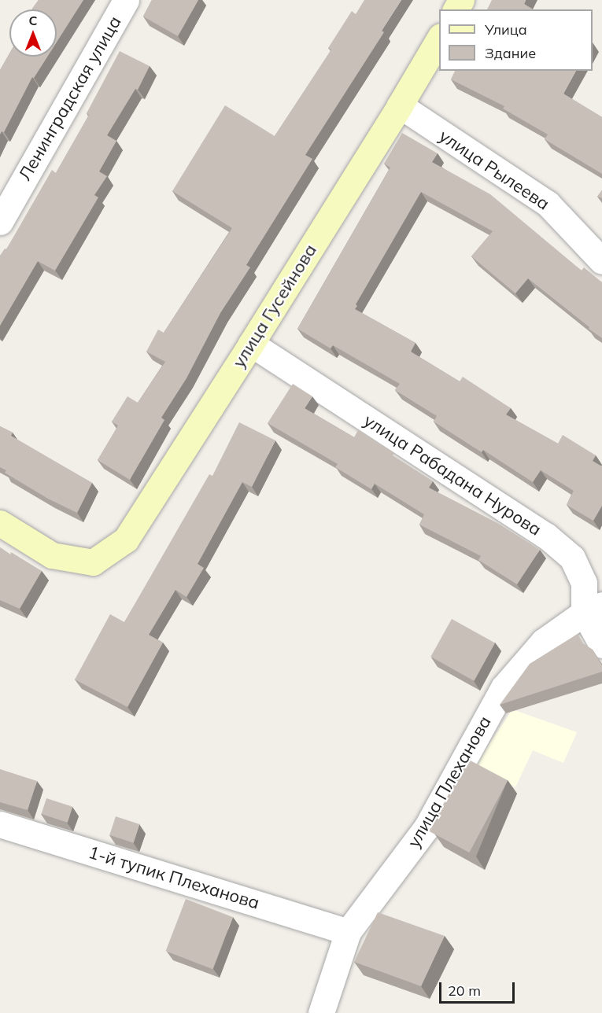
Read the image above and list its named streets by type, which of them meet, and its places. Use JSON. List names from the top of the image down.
{
  "streets": {
    "main road": ["улица Гусейнова"],
    "street": [
      "Ленинградская улица",
      "улица Рылеева",
      "улица Рабадана Нурова",
      "улица Плеханова",
      "1-й тупик Плеханова"
    ]
  },
  "crossings": [
    ["улица Рылеева", "улица Гусейнова"],
    ["улица Гусейнова", "улица Рабадана Нурова"],
    ["улица Рабадана Нурова", "улица Плеханова"],
    ["улица Плеханова", "1-й тупик Плеханова"]
  ],
  "legend": ["Улица", "Здание"],
  "scale_bar": "20 m",
  "north": "top"
}
